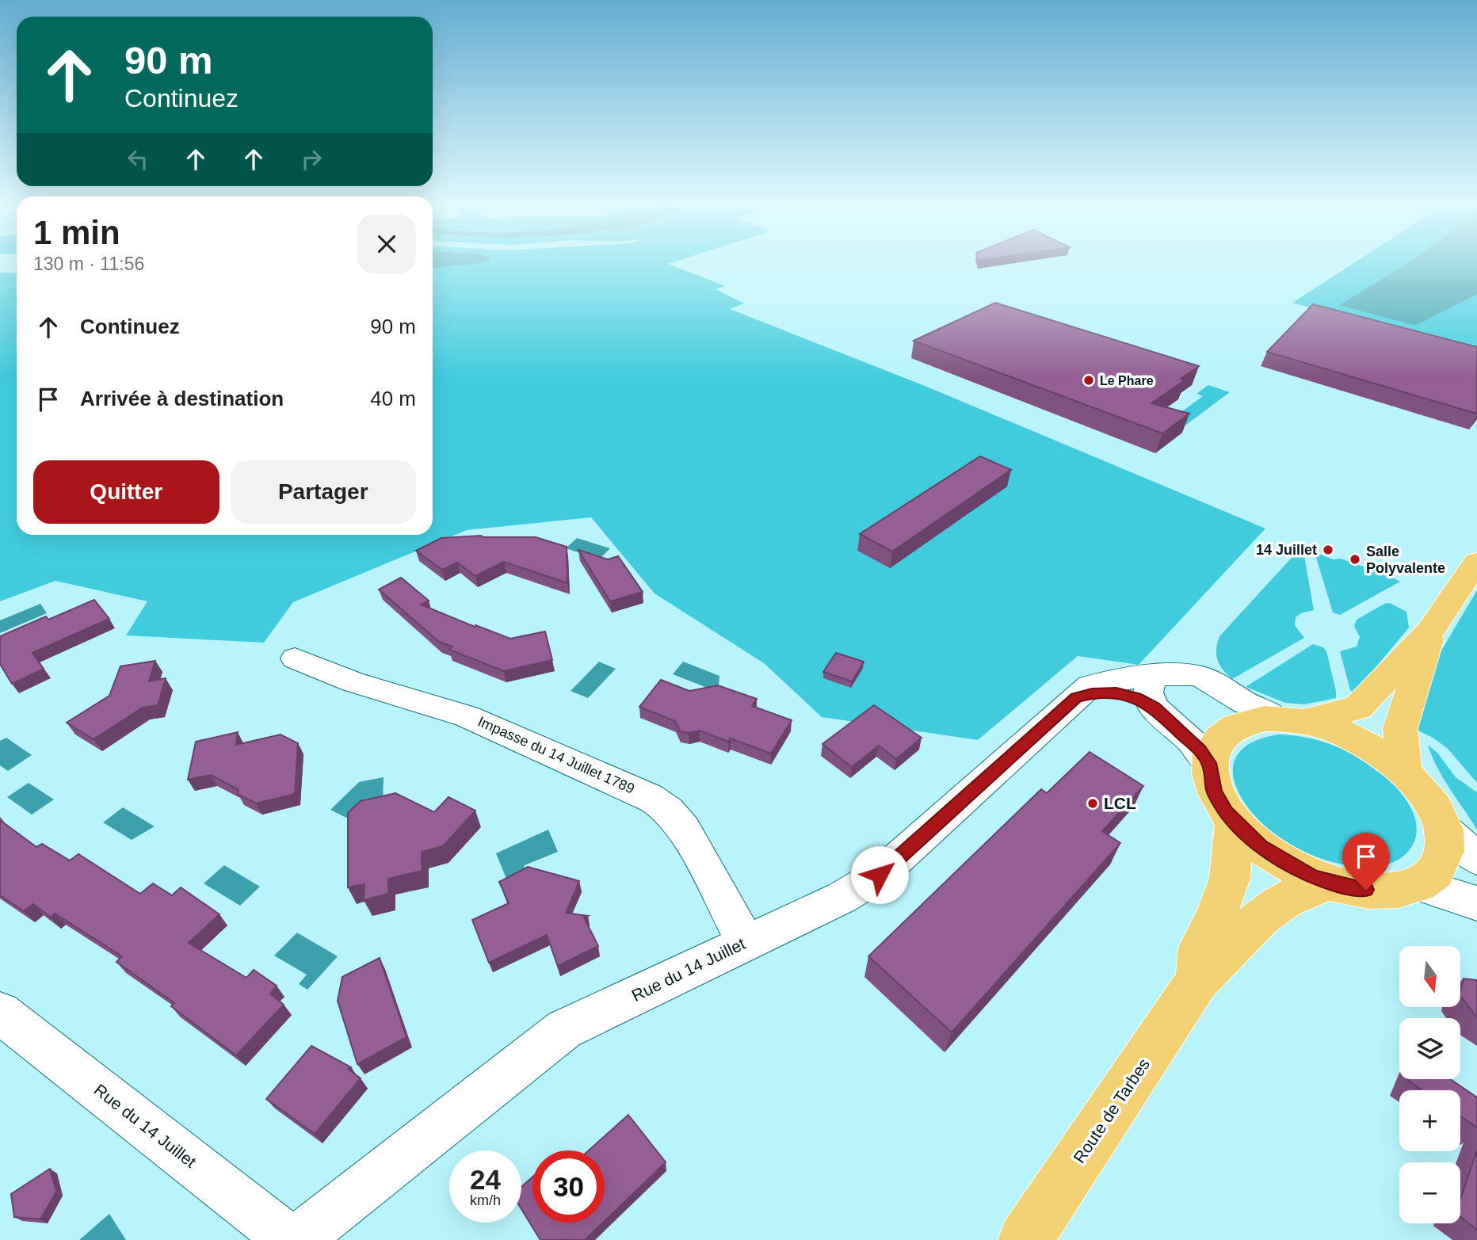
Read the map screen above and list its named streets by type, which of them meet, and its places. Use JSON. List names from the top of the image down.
{
  "streets": {
    "main road": ["Route de Tarbes"],
    "street": ["Impasse du 14 Juillet 1789", "Rue du 14 Juillet"]
  },
  "crossings": [
    ["Impasse du 14 Juillet 1789", "Rue du 14 Juillet"]
  ],
  "places": [
    "Le Phare",
    "14 Juillet",
    "Salle Polyvalente",
    "LCL"
  ],
  "north": "bottom",
  "page": {
    "turn": ["90 m", "Continuez"],
    "heading": ["1 min", "130 m · 11:56"],
    "list": [
      {
        "name": "Continuez",
        "value": "90 m"
      },
      {
        "name": "Arrivée à destination",
        "value": "40 m"
      }
    ],
    "buttons": ["Quitter", "Partager"],
    "map_buttons": ["+", "−"],
    "speed": "24 km/h",
    "limit": "30"
  }
}
